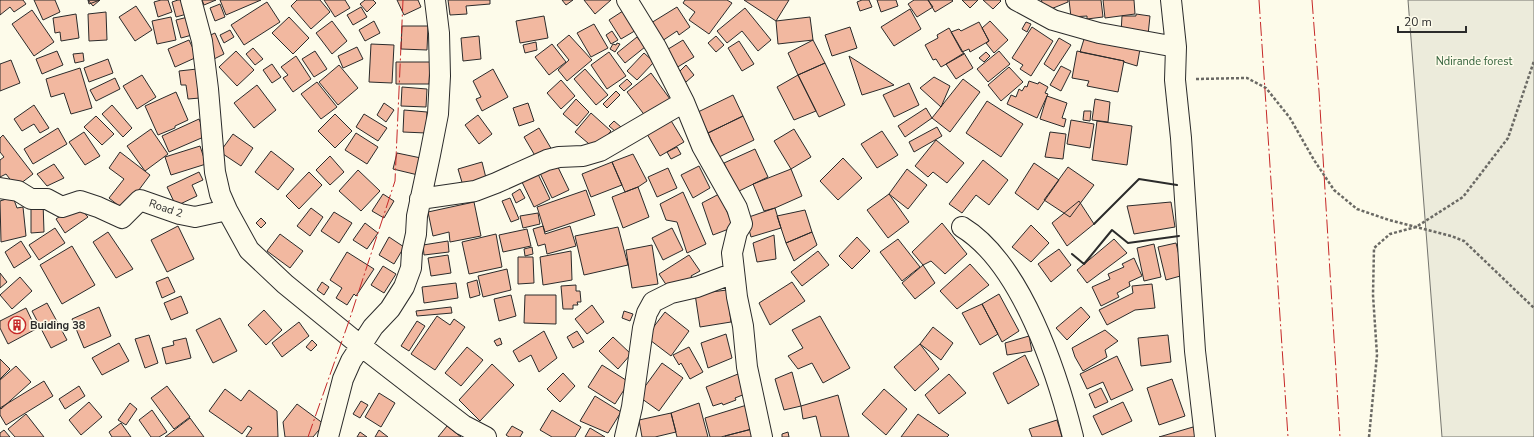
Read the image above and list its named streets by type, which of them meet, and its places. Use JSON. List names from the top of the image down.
{
  "streets": {
    "street": ["Road 2"]
  },
  "parks": ["Ndirande forest"],
  "places": {
    "building": ["Buiding 38"]
  },
  "scale_bar": "20 m"
}
